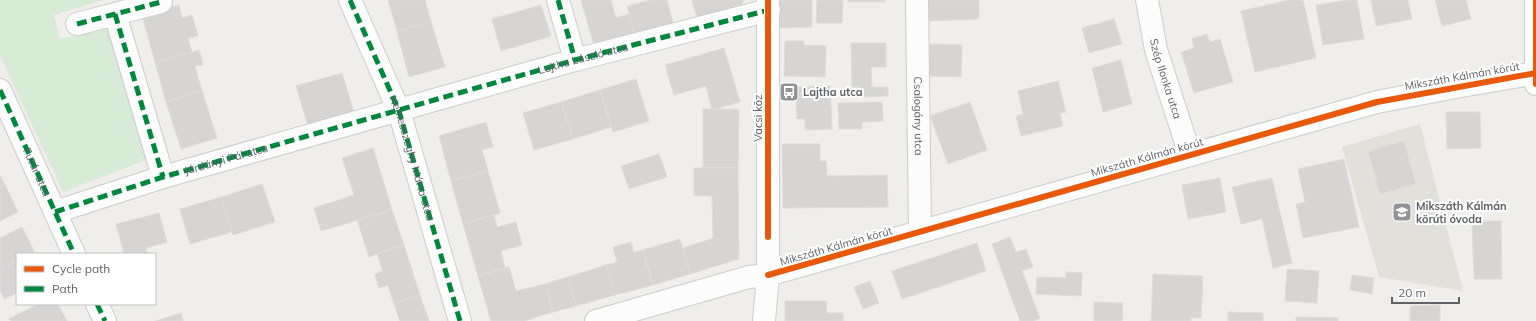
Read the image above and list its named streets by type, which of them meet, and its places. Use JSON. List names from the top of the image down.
{
  "streets": {
    "street": [
      "Lajtha László utca",
      "Mikszáth Kálmán körút",
      "Szép Ilonka utca",
      "Csalogány utca",
      "Vacsi köz",
      "Nemesszeghy Márta utca",
      "Járdányi Pál utca",
      "Futár utca"
    ]
  },
  "crossings": [
    ["Lajtha László utca", "Vacsi köz"],
    ["Lajtha László utca", "Nemesszeghy Márta utca"],
    ["Lajtha László utca", "Járdányi Pál utca"],
    ["Mikszáth Kálmán körút", "Szép Ilonka utca"],
    ["Mikszáth Kálmán körút", "Csalogány utca"],
    ["Mikszáth Kálmán körút", "Vacsi köz"],
    ["Nemesszeghy Márta utca", "Járdányi Pál utca"],
    ["Járdányi Pál utca", "Futár utca"]
  ],
  "places": {
    "bus stop": ["Lajtha utca"],
    "school or university": ["Mikszáth Kálmán körúti óvoda"]
  },
  "legend": ["Cycle path", "Path"],
  "scale_bar": "20 m"
}
